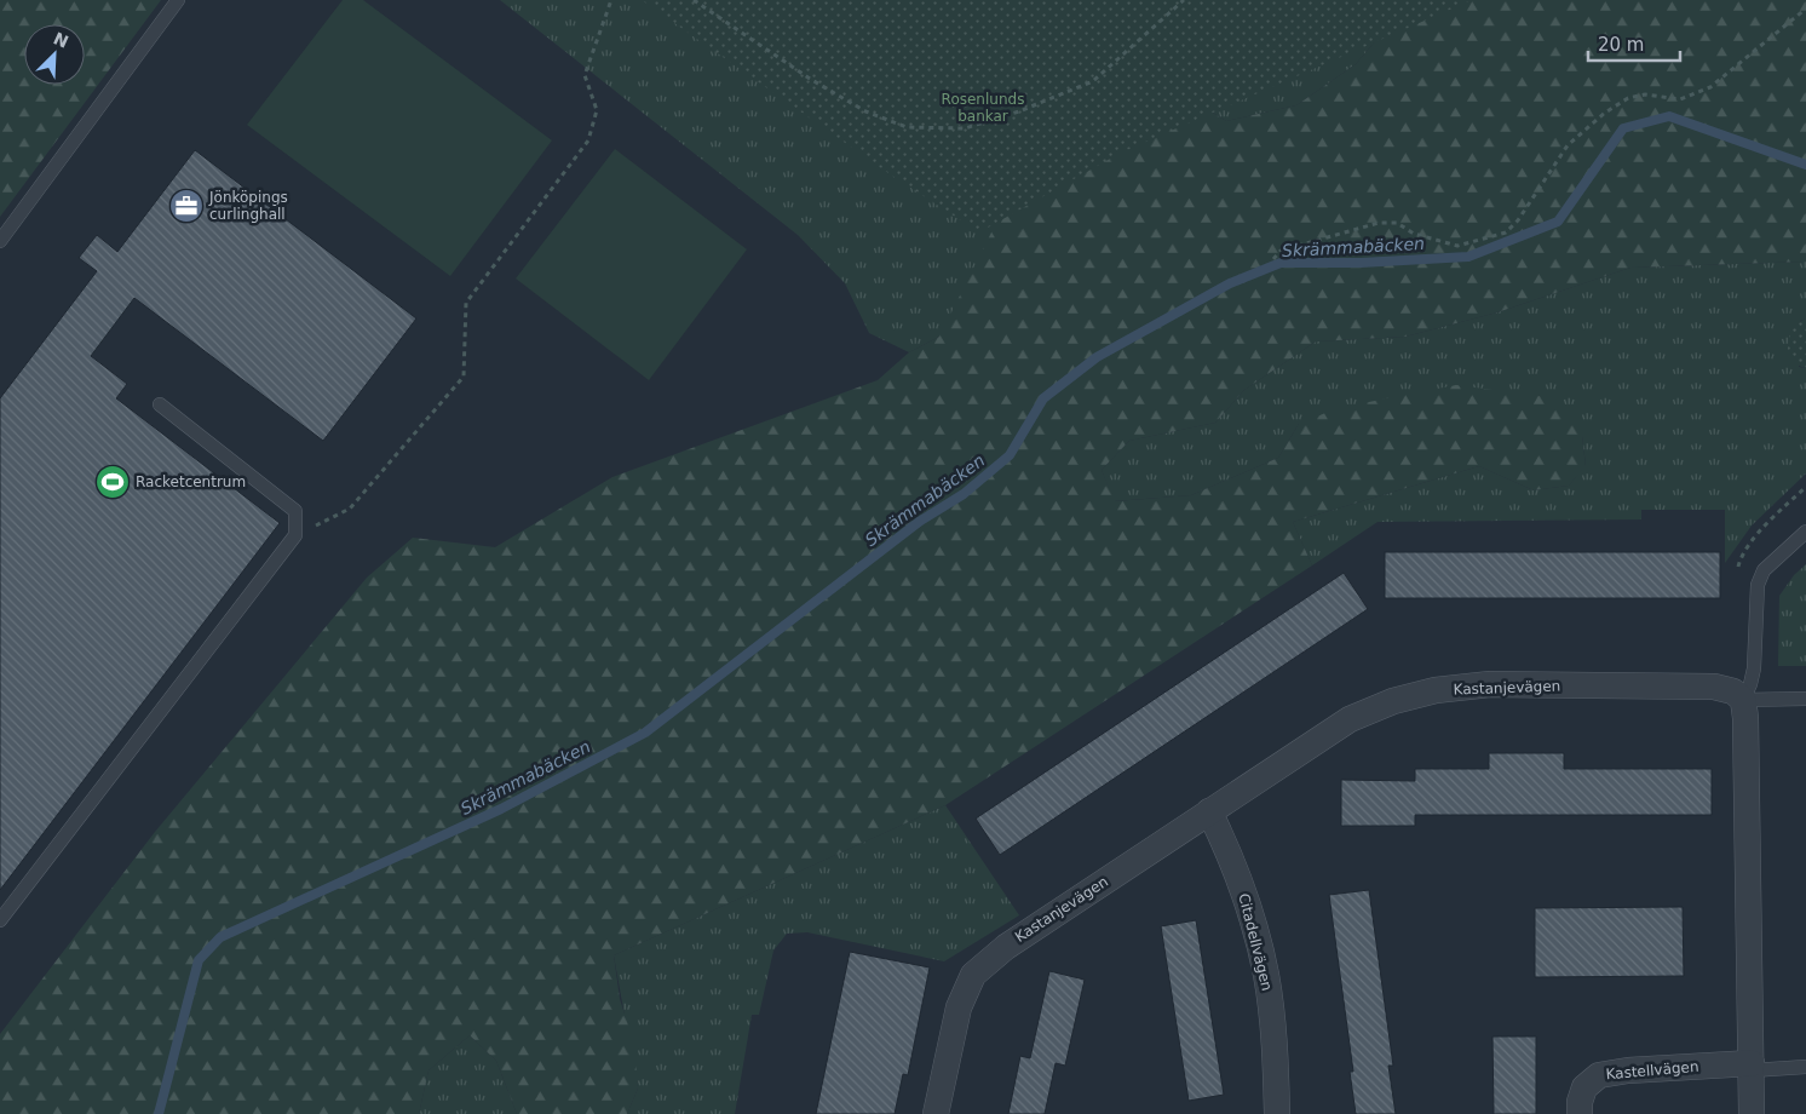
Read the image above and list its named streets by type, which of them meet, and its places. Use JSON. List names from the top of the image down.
{
  "streets": {
    "street": ["Kastanjevägen", "Citadellvägen", "Kastellvägen"]
  },
  "crossings": [
    ["Kastanjevägen", "Citadellvägen"]
  ],
  "water": ["Skrämmabäcken"],
  "parks": ["Rosenlunds bankar"],
  "places": {
    "office": ["Jönköpings curlinghall"],
    "sports": ["Racketcentrum"]
  },
  "scale_bar": "20 m",
  "north": "top right"
}
